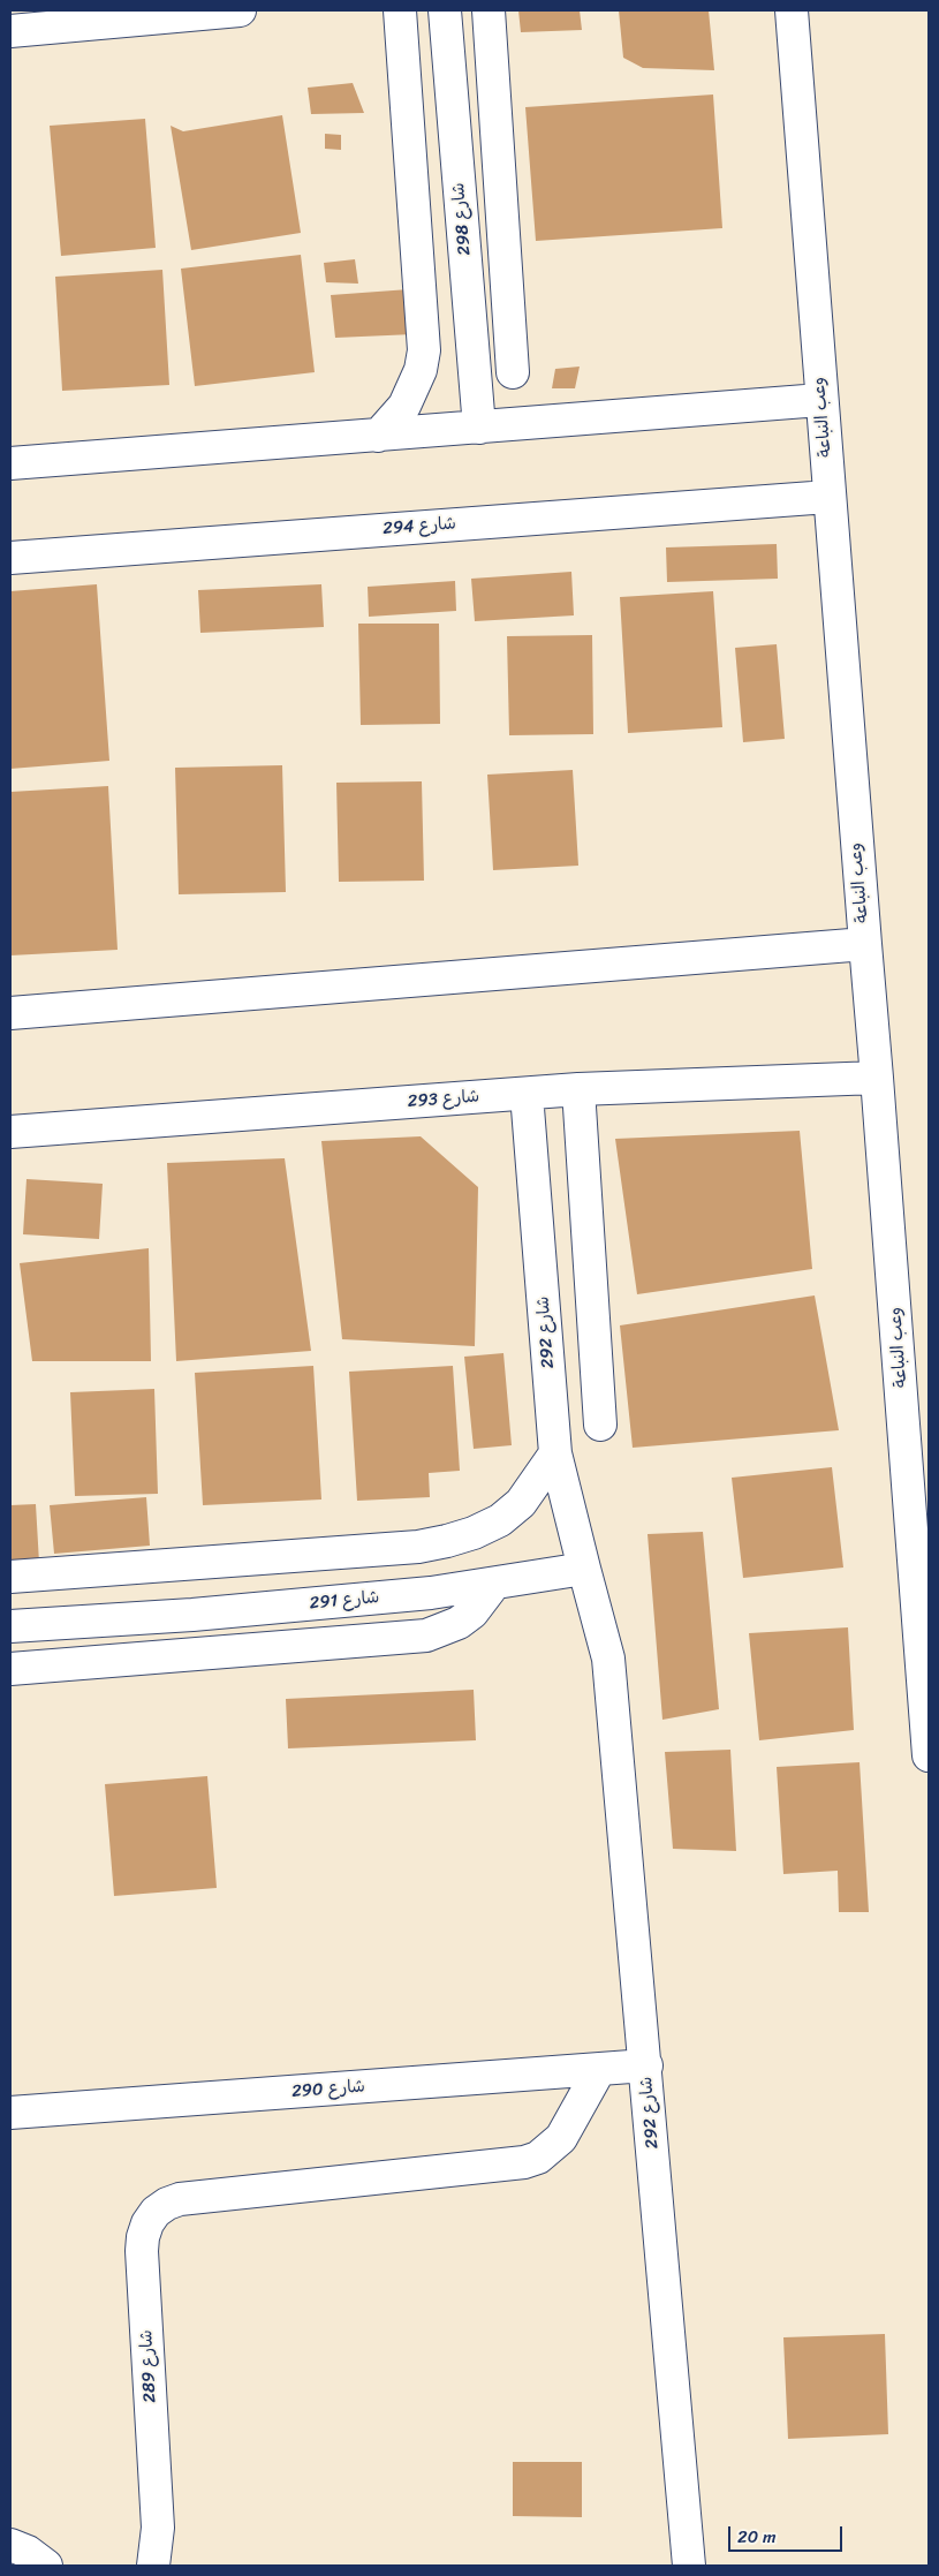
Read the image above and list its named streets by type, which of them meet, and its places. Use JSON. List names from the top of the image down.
{
  "streets": {
    "street": [
      "شارع 298",
      "وعب النباعة",
      "شارع 294",
      "شارع 293",
      "شارع 292",
      "شارع 291",
      "شارع 290",
      "شارع 289"
    ]
  },
  "crossings": [
    ["وعب النباعة", "شارع 294"],
    ["وعب النباعة", "شارع 293"],
    ["شارع 293", "شارع 292"],
    ["شارع 292", "شارع 291"],
    ["شارع 292", "شارع 290"],
    ["شارع 290", "شارع 289"]
  ],
  "scale_bar": "20 m"
}
